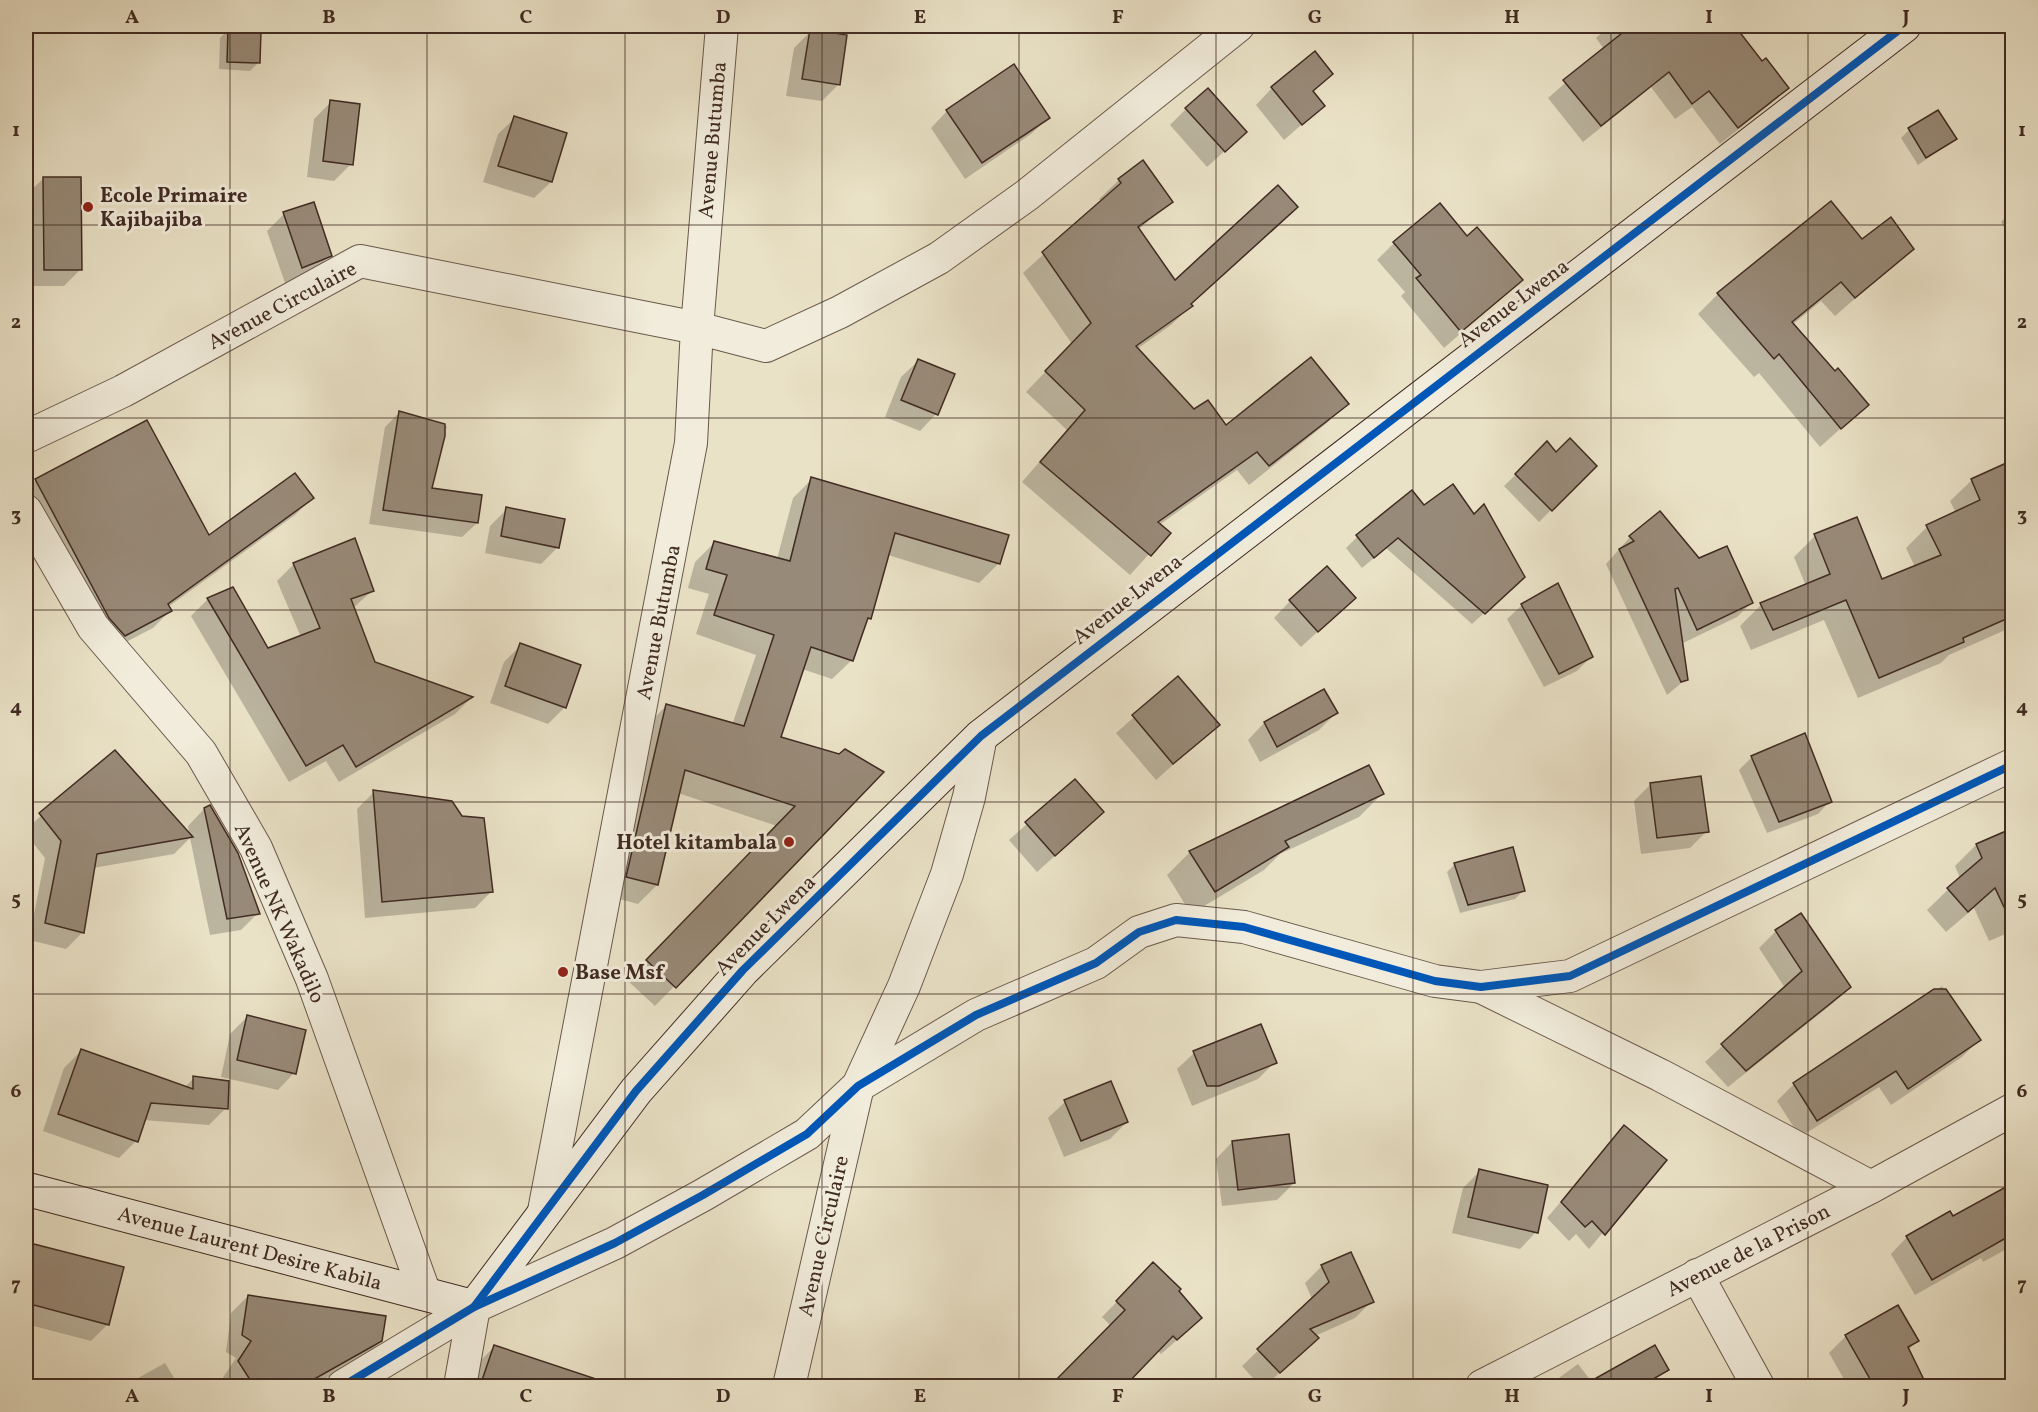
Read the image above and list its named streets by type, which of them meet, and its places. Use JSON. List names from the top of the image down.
{
  "streets": {
    "main road": ["Avenue Lwena", "Avenue Laurent Desire Kabila"],
    "street": [
      "Avenue Butumba",
      "Avenue Circulaire",
      "Avenue NK Wakadilo",
      "Avenue de la Prison"
    ]
  },
  "crossings": [
    ["Avenue Butumba", "Avenue Lwena"],
    ["Avenue Butumba", "Avenue Circulaire"],
    ["Avenue Lwena", "Avenue Laurent Desire Kabila"],
    ["Avenue NK Wakadilo", "Avenue Laurent Desire Kabila"]
  ],
  "places": ["Ecole Primaire Kajibajiba", "Hotel kitambala", "Base Msf"],
  "grid": {
    "columns": [
      "A",
      "B",
      "C",
      "D",
      "E",
      "F",
      "G",
      "H",
      "I",
      "J"
    ],
    "rows": [
      "1",
      "2",
      "3",
      "4",
      "5",
      "6",
      "7"
    ]
  }
}
